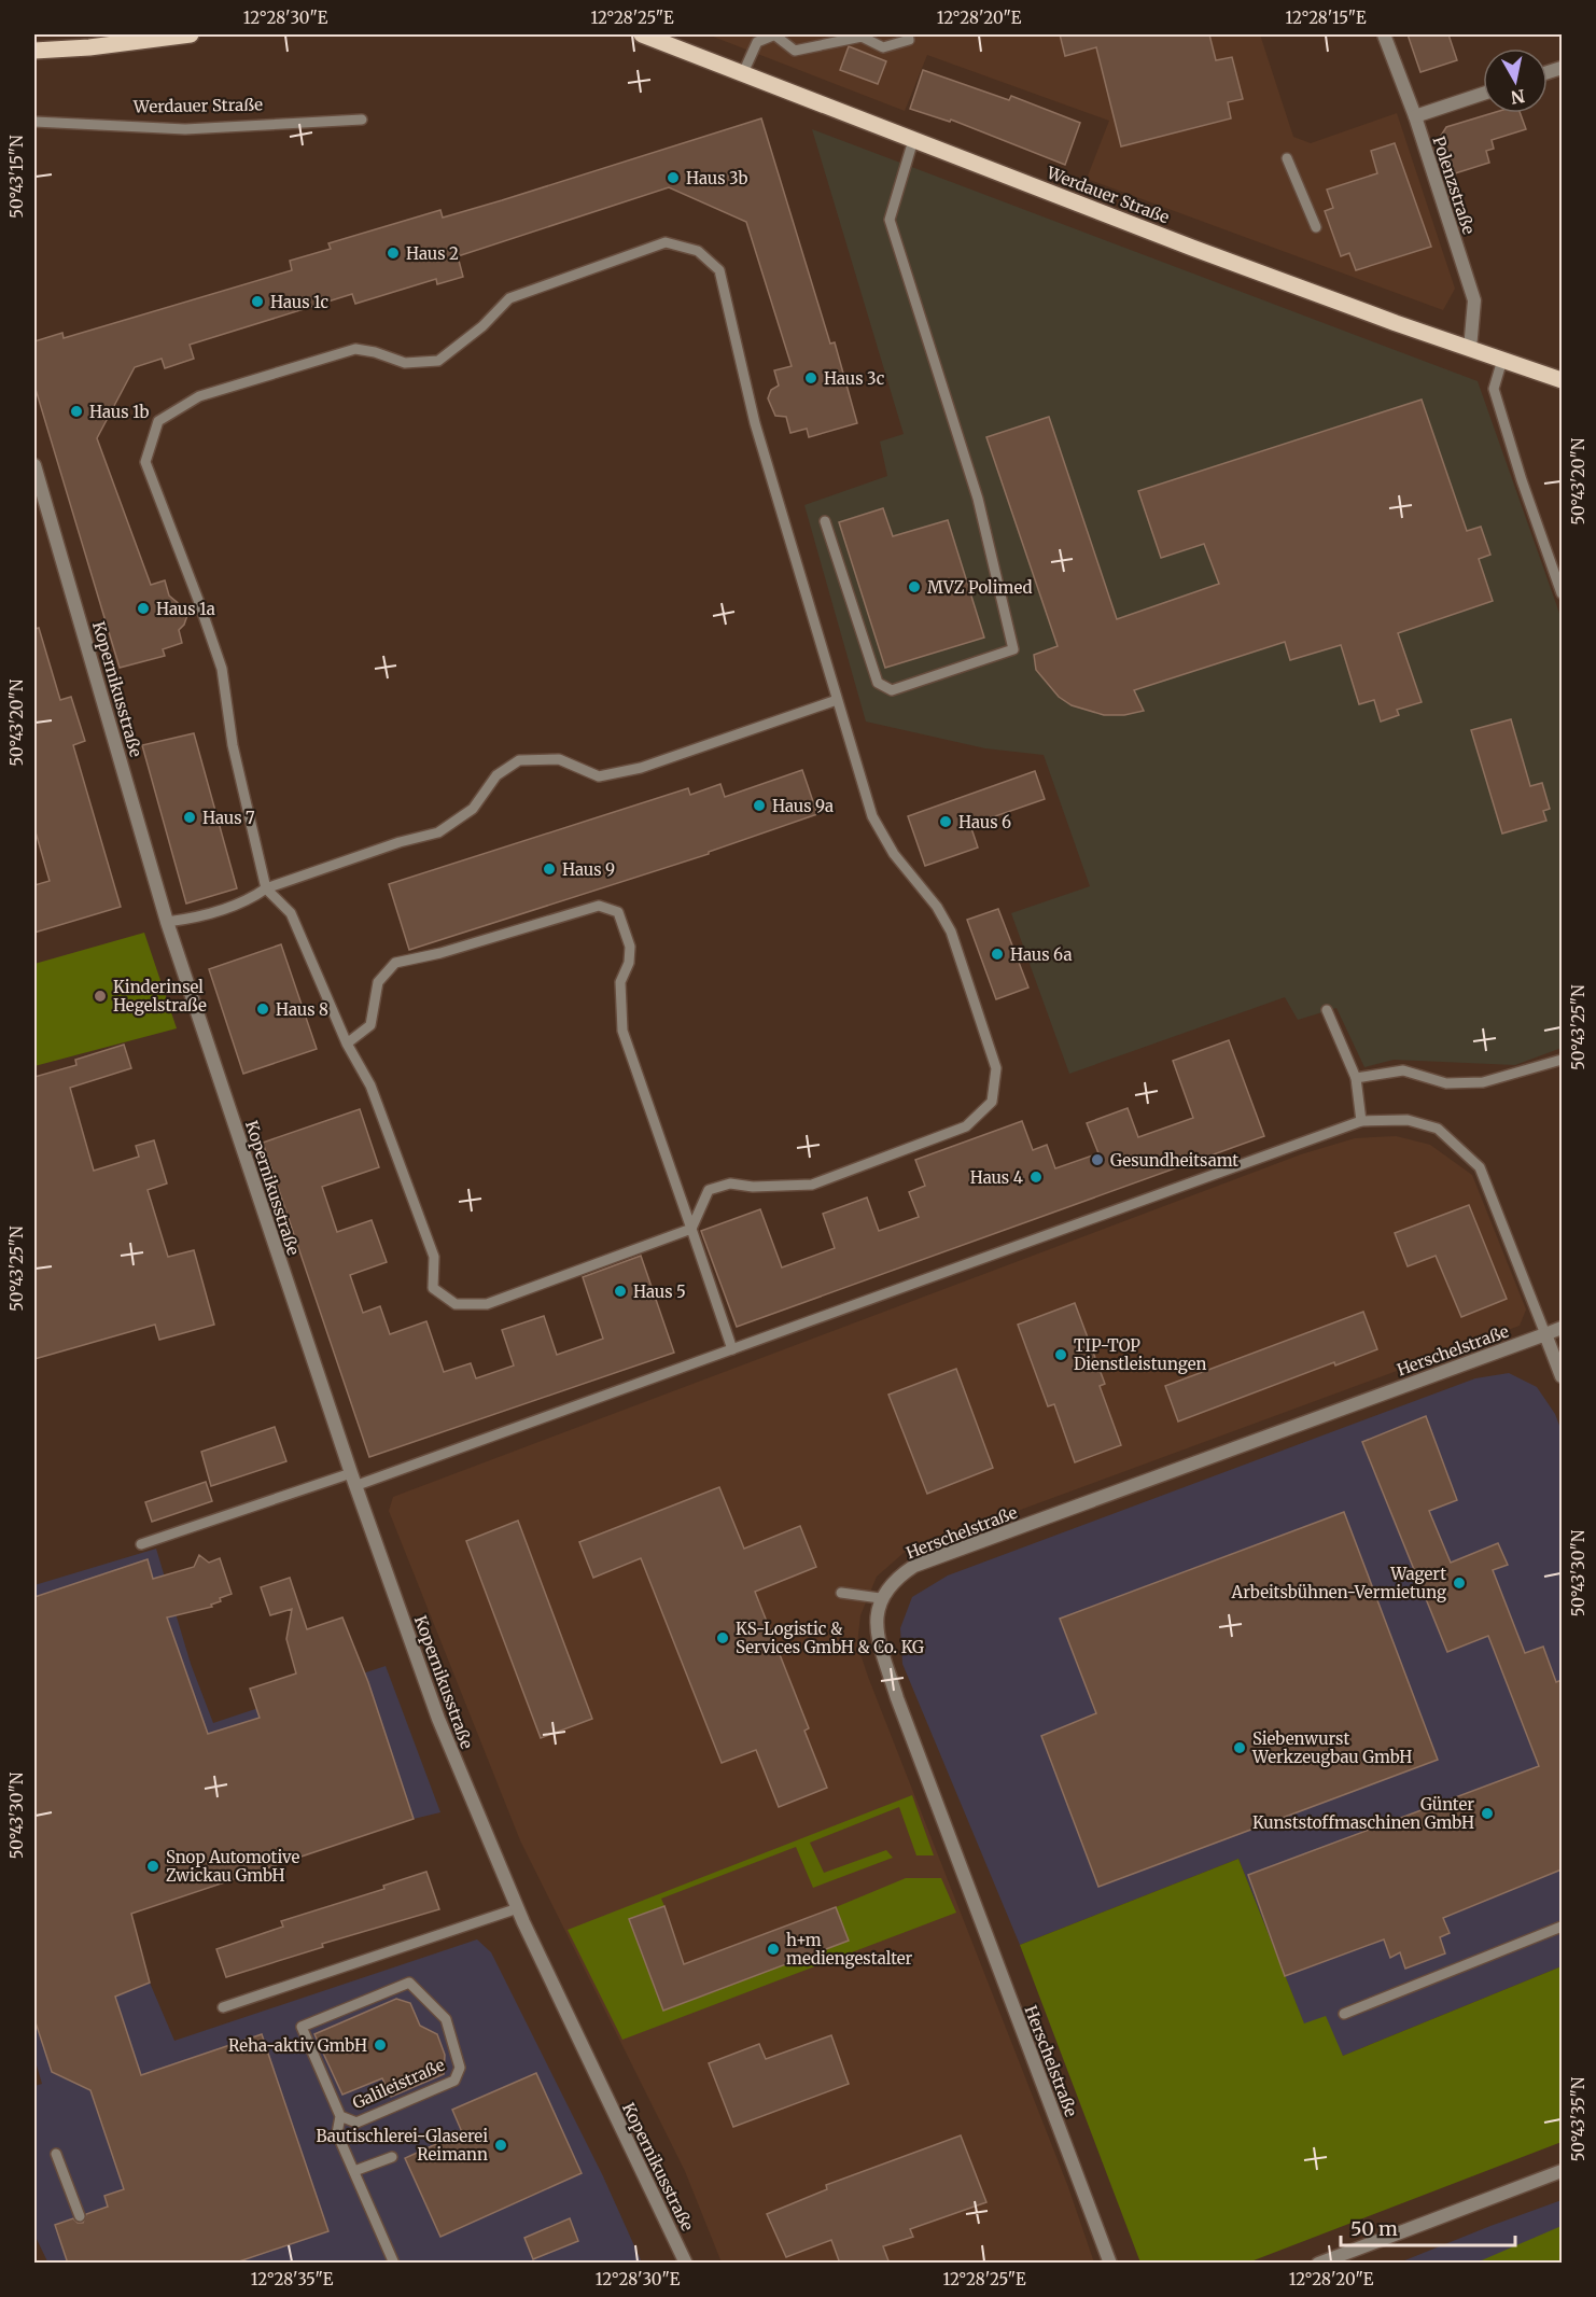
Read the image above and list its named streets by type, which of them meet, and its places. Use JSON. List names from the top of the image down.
{
  "streets": {
    "main road": ["Werdauer Straße"],
    "street": ["Polenzstraße", "Kopernikusstraße", "Herschelstraße"],
    "lane": ["Galileistraße"]
  },
  "crossings": [
    ["Werdauer Straße", "Polenzstraße"]
  ],
  "places": [
    "Haus 3b",
    "Haus 2",
    "Haus 1c",
    "Haus 3c",
    "Haus 1b",
    "MVZ Polimed",
    "Haus 1a",
    "Haus 9a",
    "Haus 7",
    "Haus 6",
    "Haus 9",
    "Haus 6a",
    "Kinderinsel Hegelstraße",
    "Haus 8",
    "Gesundheitsamt",
    "Haus 4",
    "Haus 5",
    "TIP-TOP Dienstleistungen",
    "Wagert Arbeitsbühnen-Vermietung",
    "KS-Logistic & Services GmbH & Co. KG",
    "Siebenwurst Werkzeugbau GmbH",
    "Günter Kunststoffmaschinen GmbH",
    "Snop Automotive Zwickau GmbH",
    "h+m mediengestalter",
    "Reha-aktiv GmbH",
    "Bautischlerei-Glaserei Reimann"
  ],
  "scale_bar": "50 m",
  "north": "bottom",
  "coordinates": [
    "12°28'30\"E",
    "12°28'25\"E",
    "12°28'20\"E",
    "12°28'15\"E",
    "50°43'15\"N",
    "50°43'20\"N",
    "50°43'25\"N",
    "50°43'30\"N",
    "50°43'35\"N",
    "12°28'35\"E"
  ]
}
